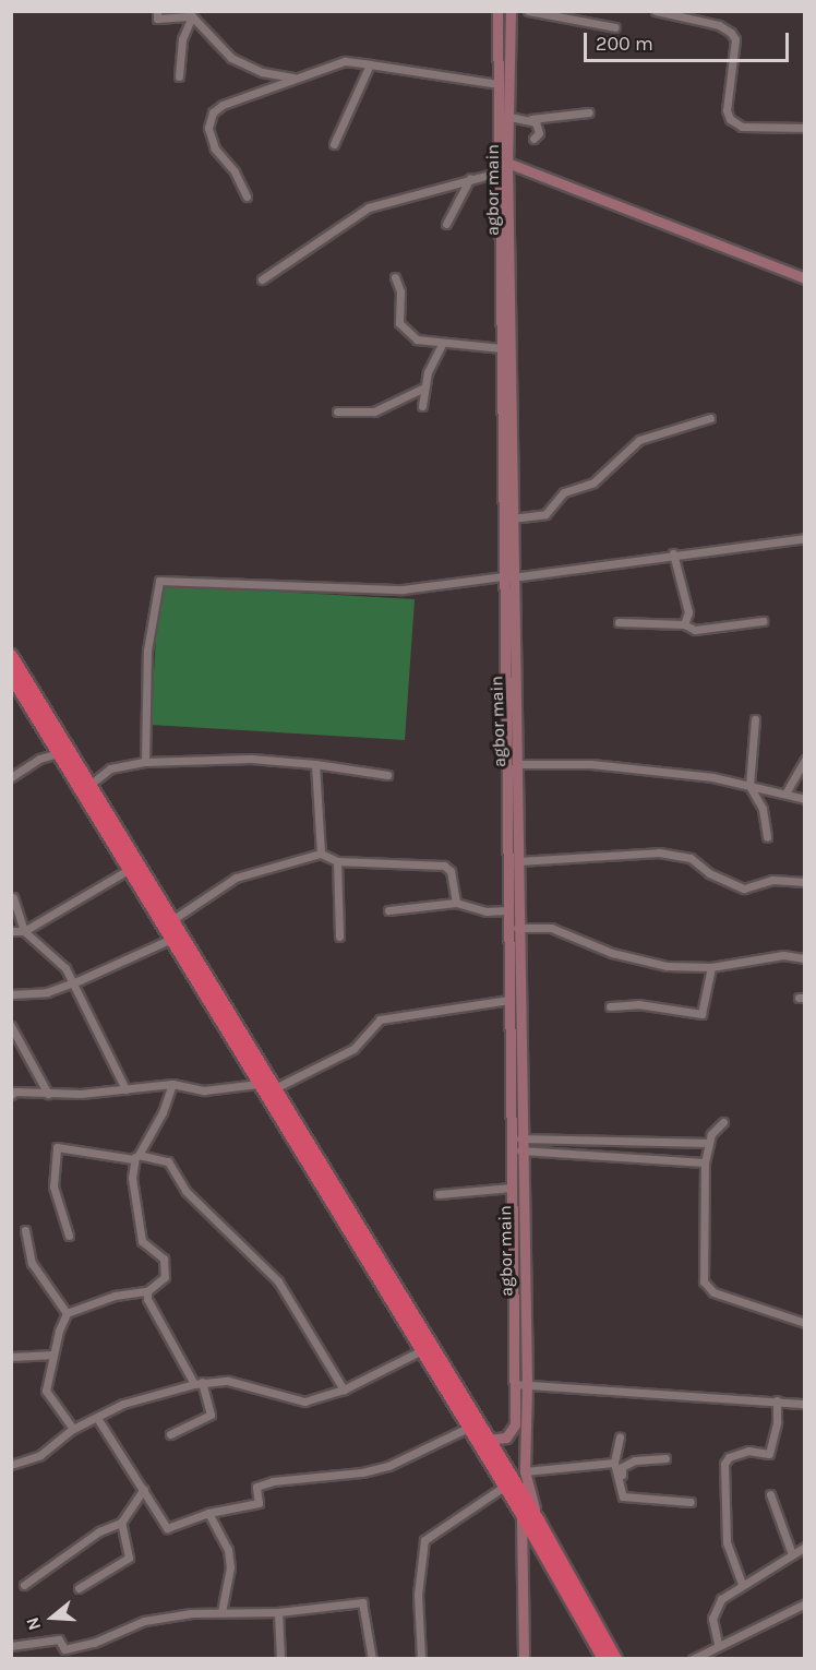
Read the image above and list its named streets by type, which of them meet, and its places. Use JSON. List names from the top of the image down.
{
  "streets": {
    "main road": ["agbor main"]
  },
  "scale_bar": "200 m",
  "north": "left"
}
